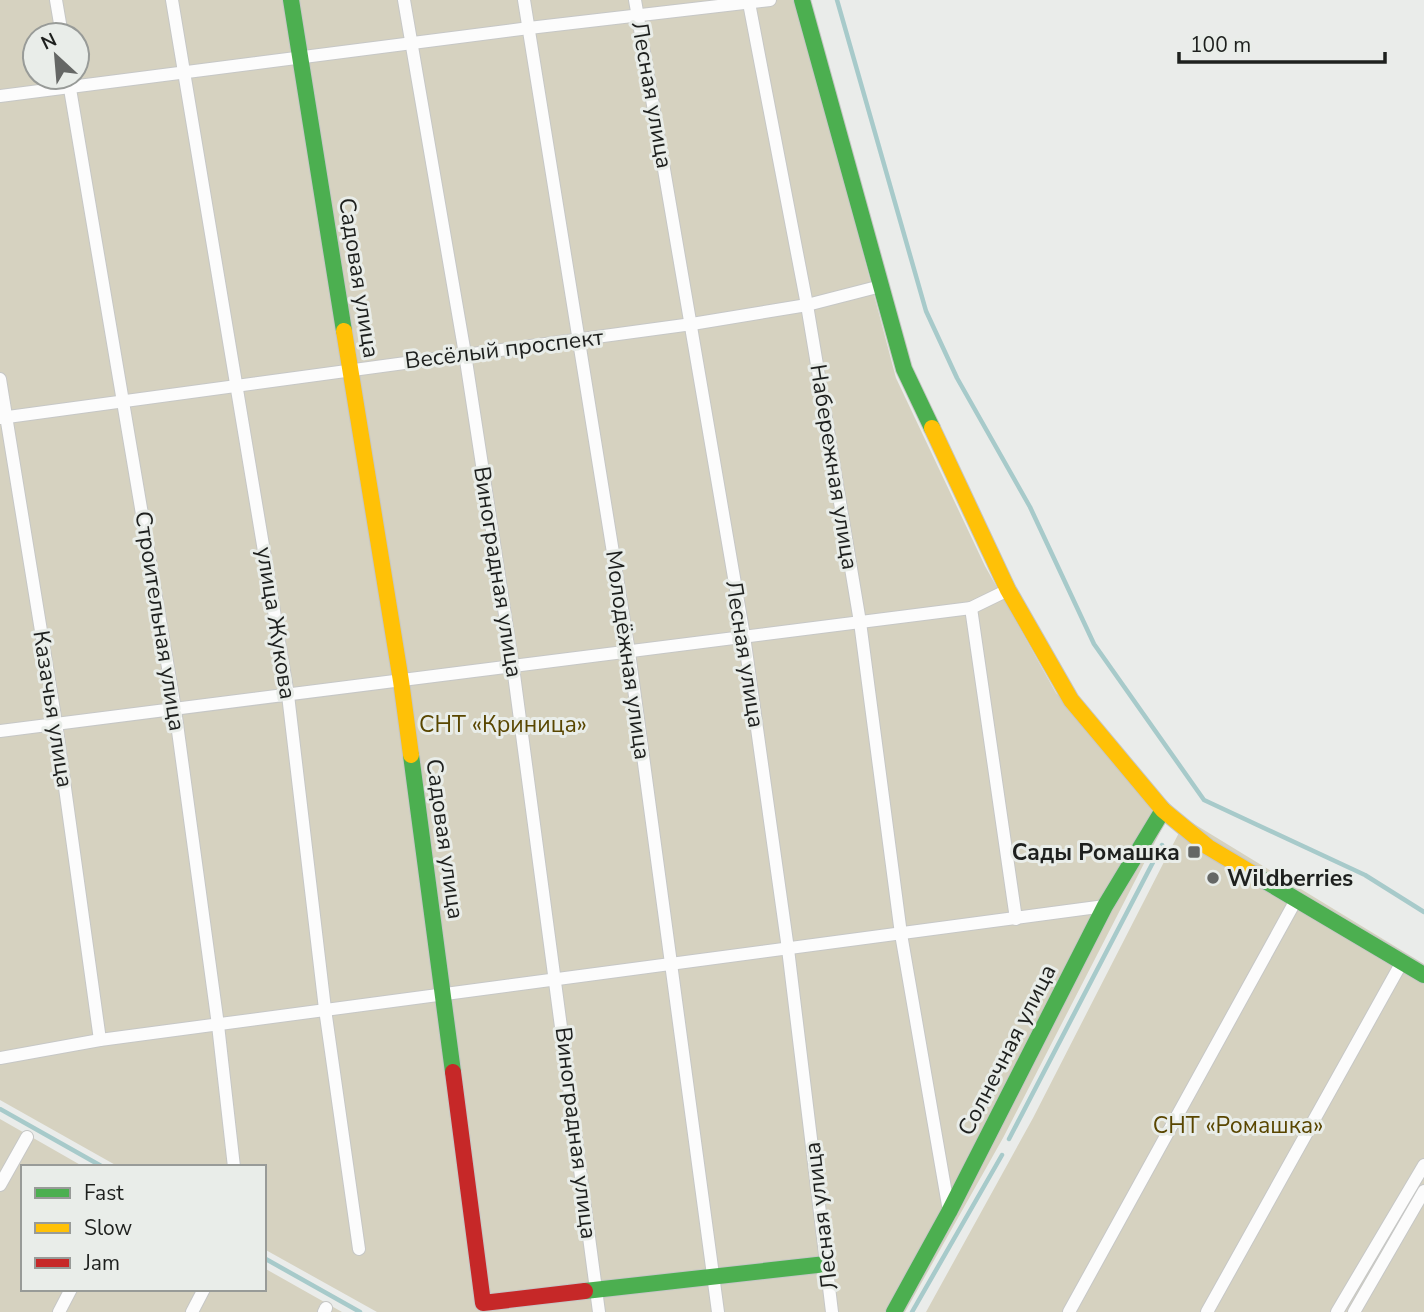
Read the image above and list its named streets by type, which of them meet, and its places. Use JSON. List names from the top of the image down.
{
  "streets": {
    "street": [
      "Лесная улица",
      "Садовая улица",
      "Весёлый проспект",
      "Набережная улица",
      "Виноградная улица",
      "Строительная улица",
      "улица Жукова",
      "Молодёжная улица",
      "Казачья улица",
      "Солнечная улица"
    ]
  },
  "crossings": [
    ["Лесная улица", "Садовая улица"],
    ["Лесная улица", "Весёлый проспект"],
    ["Садовая улица", "Весёлый проспект"],
    ["Садовая улица", "Виноградная улица"],
    ["Садовая улица", "Молодёжная улица"],
    ["Весёлый проспект", "Набережная улица"],
    ["Весёлый проспект", "Виноградная улица"],
    ["Весёлый проспект", "Строительная улица"],
    ["Весёлый проспект", "улица Жукова"],
    ["Весёлый проспект", "Молодёжная улица"],
    ["Весёлый проспект", "Казачья улица"],
    ["Набережная улица", "Солнечная улица"]
  ],
  "parks": ["СНТ «Криница»", "СНТ «Ромашка»"],
  "places": {
    "transit": ["Сады Ромашка"],
    "other": ["Wildberries"]
  },
  "legend": ["Fast", "Slow", "Jam"],
  "scale_bar": "100 m",
  "north": "top left"
}
